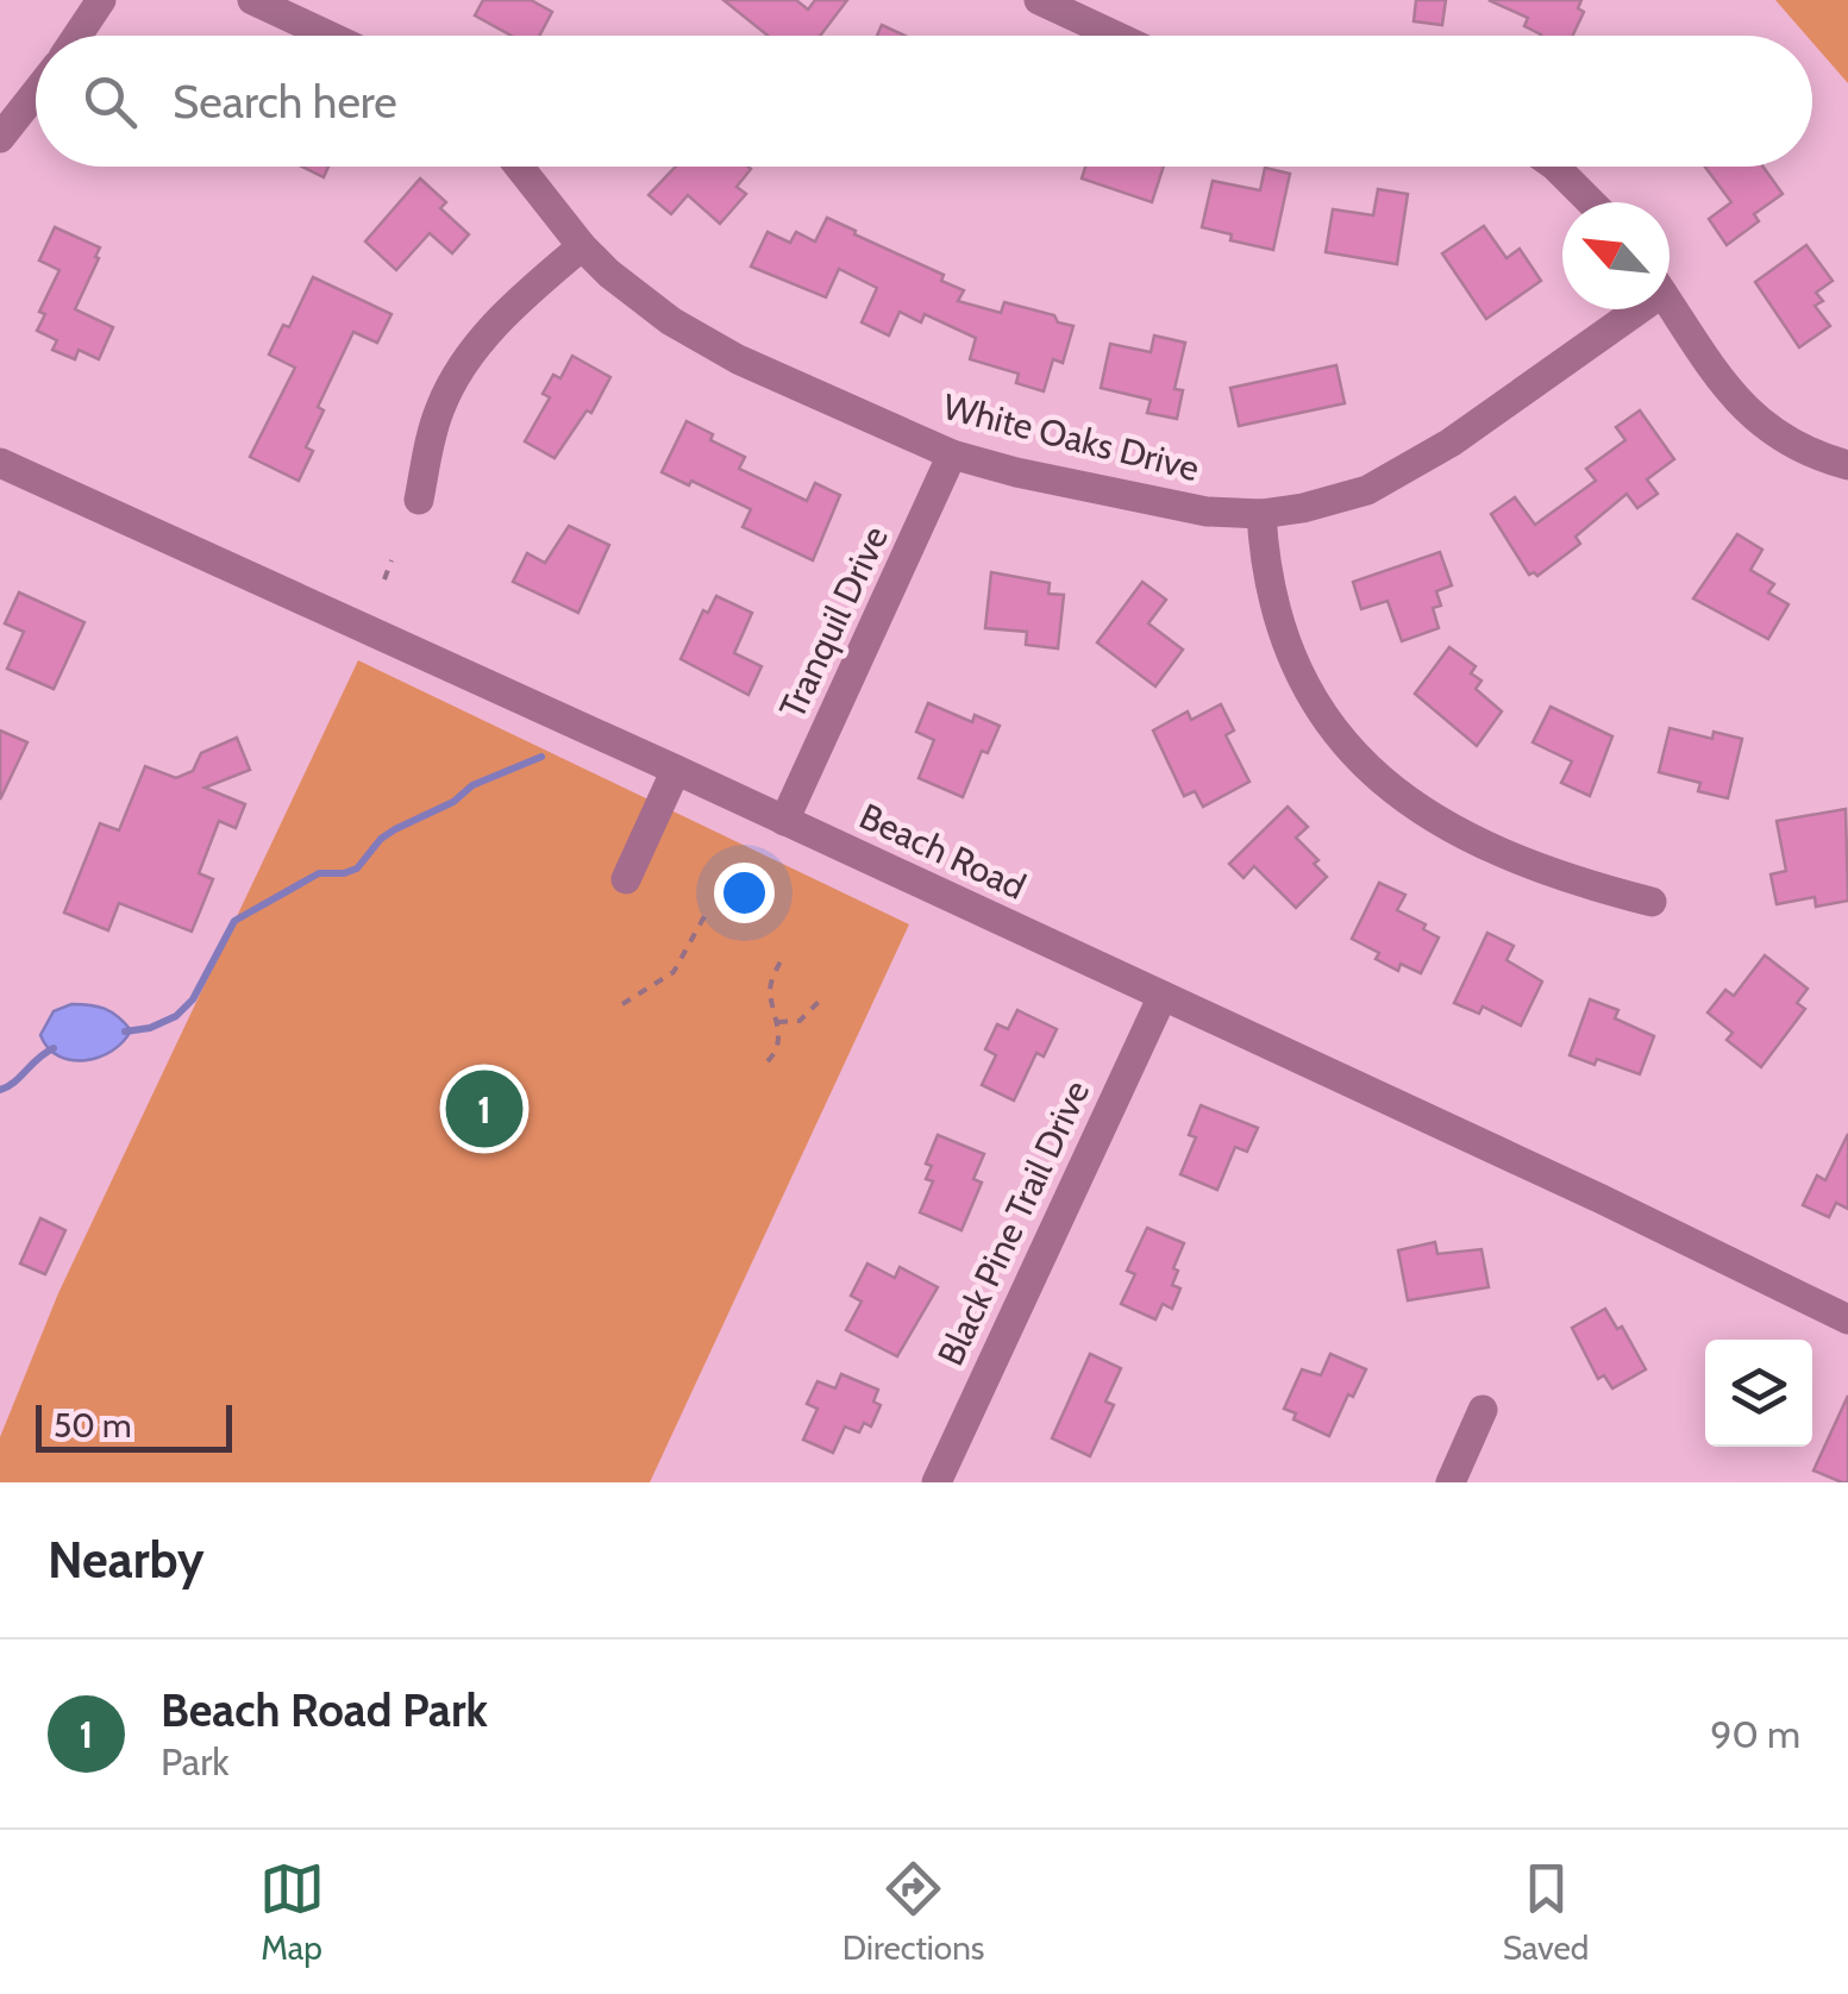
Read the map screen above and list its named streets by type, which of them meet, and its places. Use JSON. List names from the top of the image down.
{
  "streets": {
    "street": [
      "White Oaks Drive",
      "Tranquil Drive",
      "Beach Road",
      "Black Pine Trail Drive"
    ]
  },
  "crossings": [
    ["White Oaks Drive", "Tranquil Drive"],
    ["Tranquil Drive", "Beach Road"],
    ["Beach Road", "Black Pine Trail Drive"]
  ],
  "scale_bar": "50 m",
  "north": "top left",
  "page": {
    "search": "Search here",
    "pins": "1",
    "scale": "50 m",
    "heading": "Nearby",
    "list": [
      {
        "mark": "1",
        "name": "Beach Road Park",
        "note": "Park",
        "value": "90 m"
      }
    ],
    "nav": ["Map", "Directions", "Saved"]
  }
}
